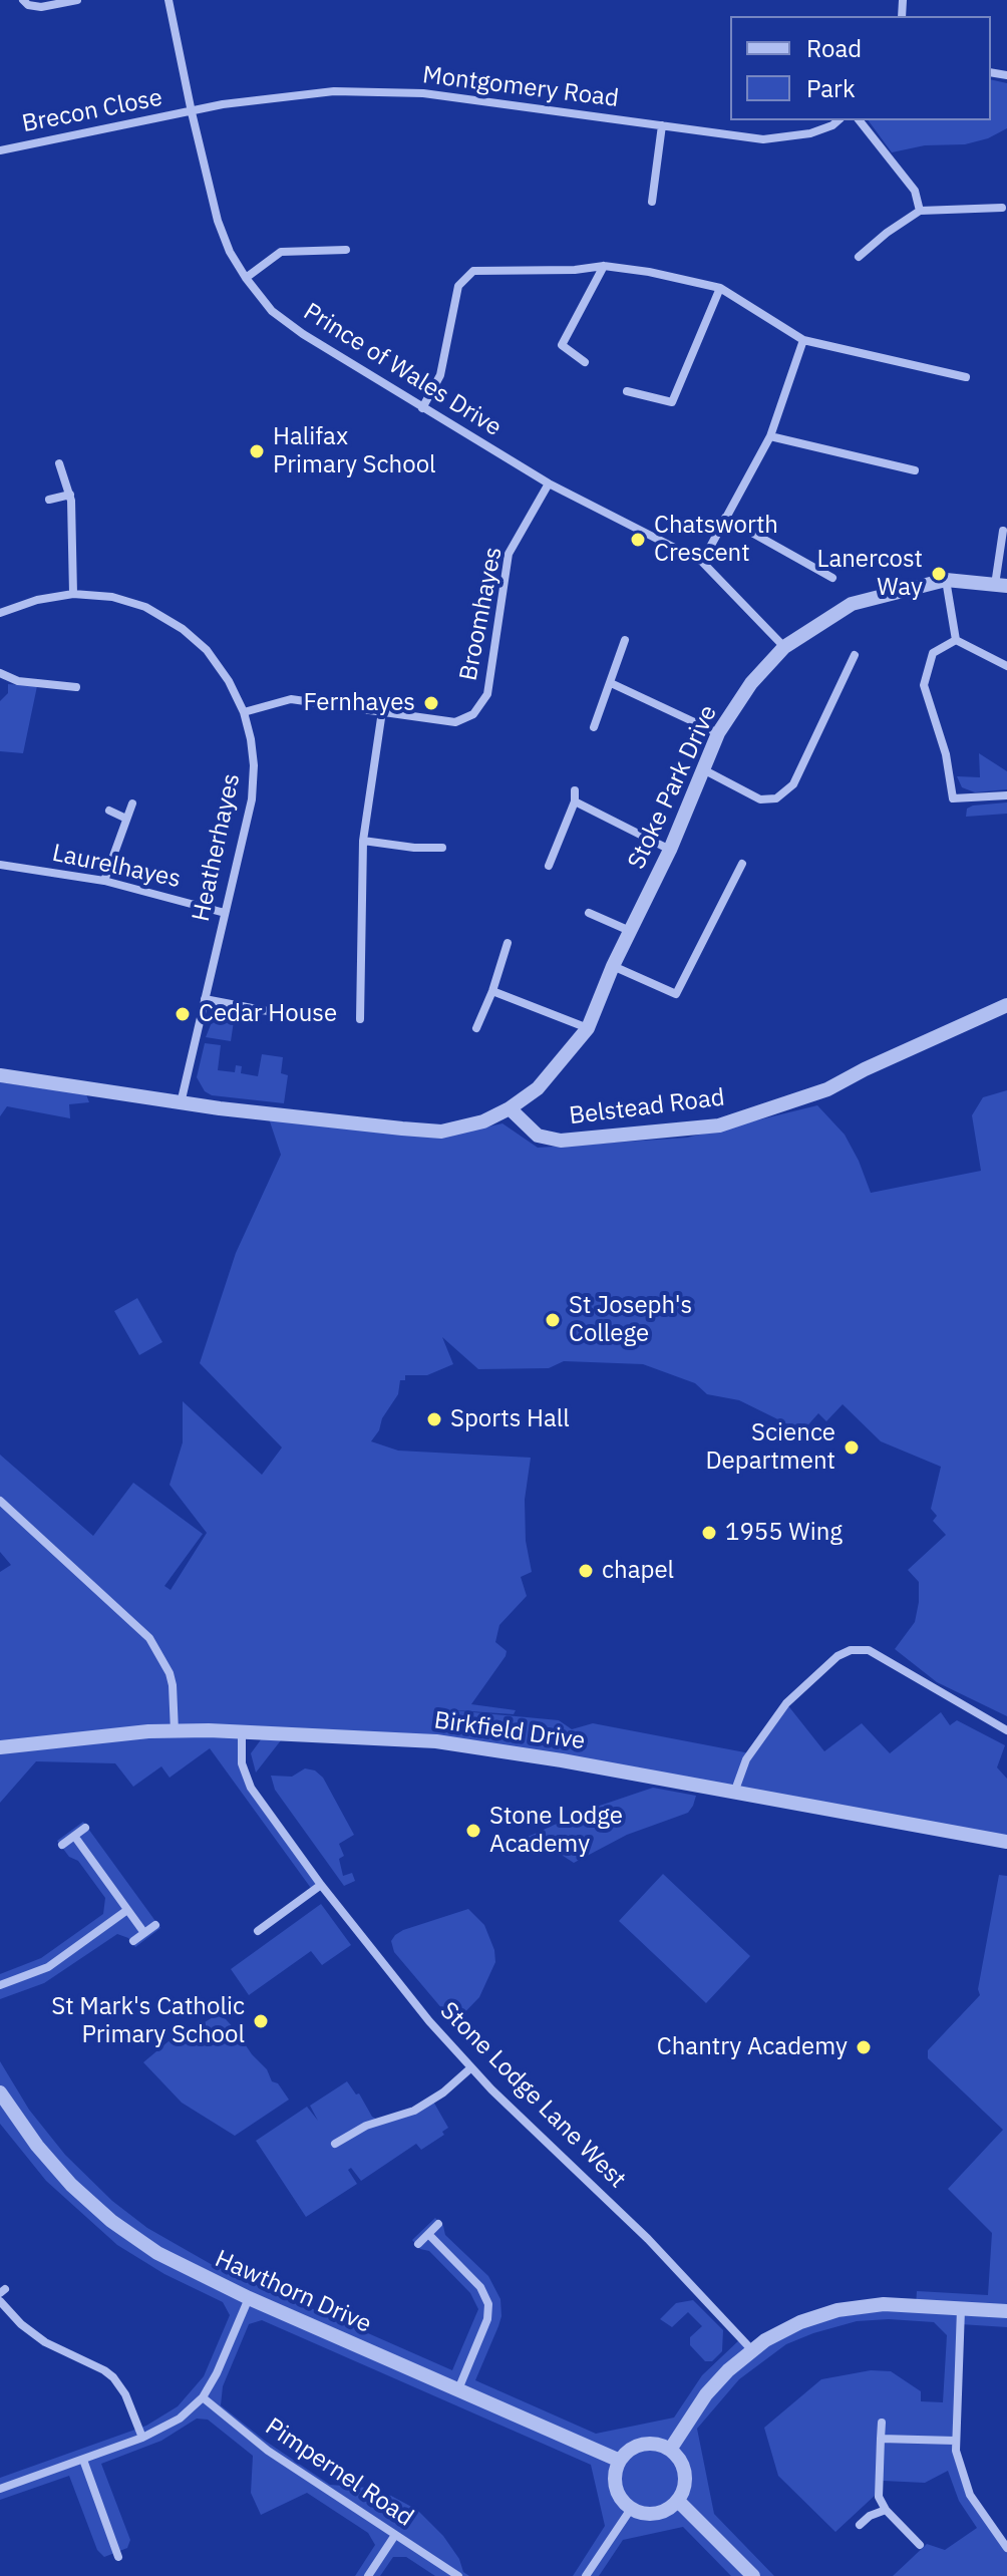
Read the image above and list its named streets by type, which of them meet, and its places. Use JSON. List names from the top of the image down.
{
  "streets": {
    "street": [
      "Montgomery Road",
      "Brecon Close",
      "Prince of Wales Drive",
      "Broomhayes",
      "Stoke Park Drive",
      "Heatherhayes",
      "Laurelhayes",
      "Belstead Road",
      "Birkfield Drive",
      "Stone Lodge Lane West",
      "Hawthorn Drive",
      "Pimpernel Road"
    ]
  },
  "crossings": [
    ["Montgomery Road", "Brecon Close"],
    ["Montgomery Road", "Prince of Wales Drive"],
    ["Brecon Close", "Prince of Wales Drive"],
    ["Prince of Wales Drive", "Broomhayes"],
    ["Prince of Wales Drive", "Stoke Park Drive"],
    ["Broomhayes", "Heatherhayes"],
    ["Stoke Park Drive", "Belstead Road"],
    ["Heatherhayes", "Laurelhayes"],
    ["Birkfield Drive", "Stone Lodge Lane West"]
  ],
  "places": [
    "Halifax Primary School",
    "Chatsworth Crescent",
    "Lanercost Way",
    "Fernhayes",
    "Cedar House",
    "St Joseph's College",
    "Sports Hall",
    "Science Department",
    "1955 Wing",
    "chapel",
    "Stone Lodge Academy",
    "St Mark's Catholic Primary School",
    "Chantry Academy"
  ],
  "legend": ["Road", "Park"]
}
